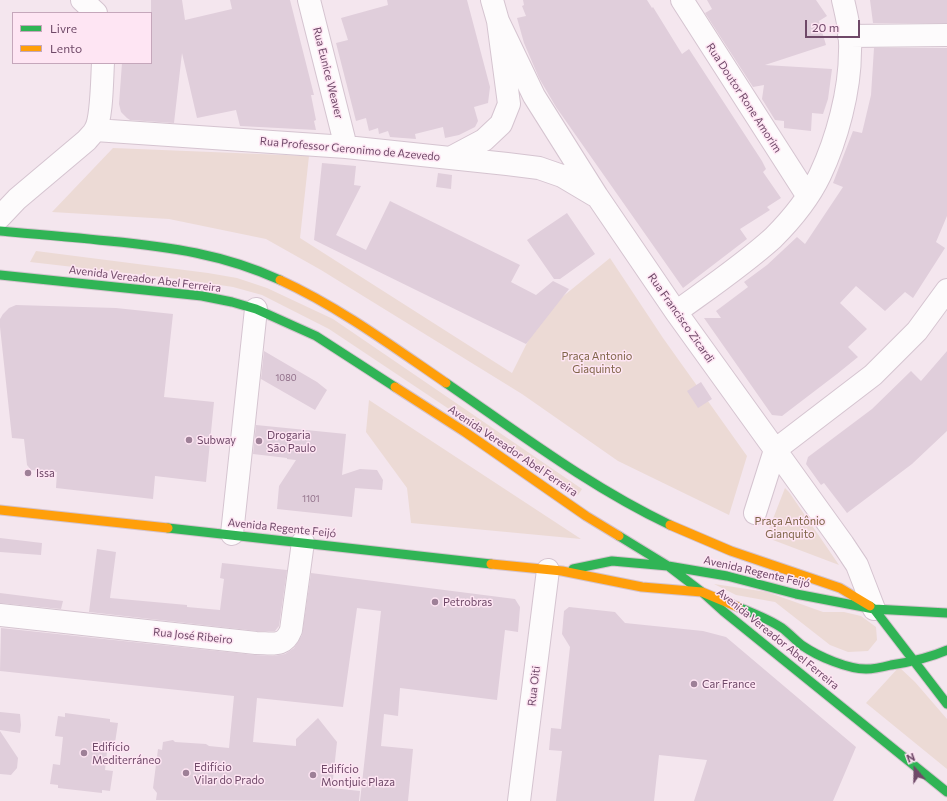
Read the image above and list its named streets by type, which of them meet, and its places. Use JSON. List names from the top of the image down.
{
  "streets": {
    "main road": ["Avenida Vereador Abel Ferreira", "Avenida Regente Feijó"],
    "street": [
      "Rua Eunice Weaver",
      "Rua Doutor Rone Amorim",
      "Rua Professor Geronimo de Azevedo",
      "Rua Francisco Zicardi",
      "Rua José Ribeiro",
      "Rua Oiti"
    ]
  },
  "crossings": [
    ["Rua Eunice Weaver", "Rua Professor Geronimo de Azevedo"],
    ["Rua Professor Geronimo de Azevedo", "Rua Francisco Zicardi"],
    ["Avenida Vereador Abel Ferreira", "Rua Francisco Zicardi"],
    ["Avenida Vereador Abel Ferreira", "Avenida Regente Feijó"],
    ["Rua Francisco Zicardi", "Avenida Regente Feijó"],
    ["Avenida Regente Feijó", "Rua José Ribeiro"],
    ["Avenida Regente Feijó", "Rua Oiti"]
  ],
  "parks": ["Praça Antonio Giaquinto", "Praça Antônio Gianquito"],
  "places": [
    "Subway",
    "Drogaria São Paulo",
    "Issa",
    "Petrobras",
    "Car France",
    "Edifício Mediterráneo",
    "Edifício Vilar do Prado",
    "Edifício Montjuic Plaza"
  ],
  "house_numbers": ["1080", "1101"],
  "legend": ["Livre", "Lento"],
  "scale_bar": "20 m",
  "north": "top"
}
